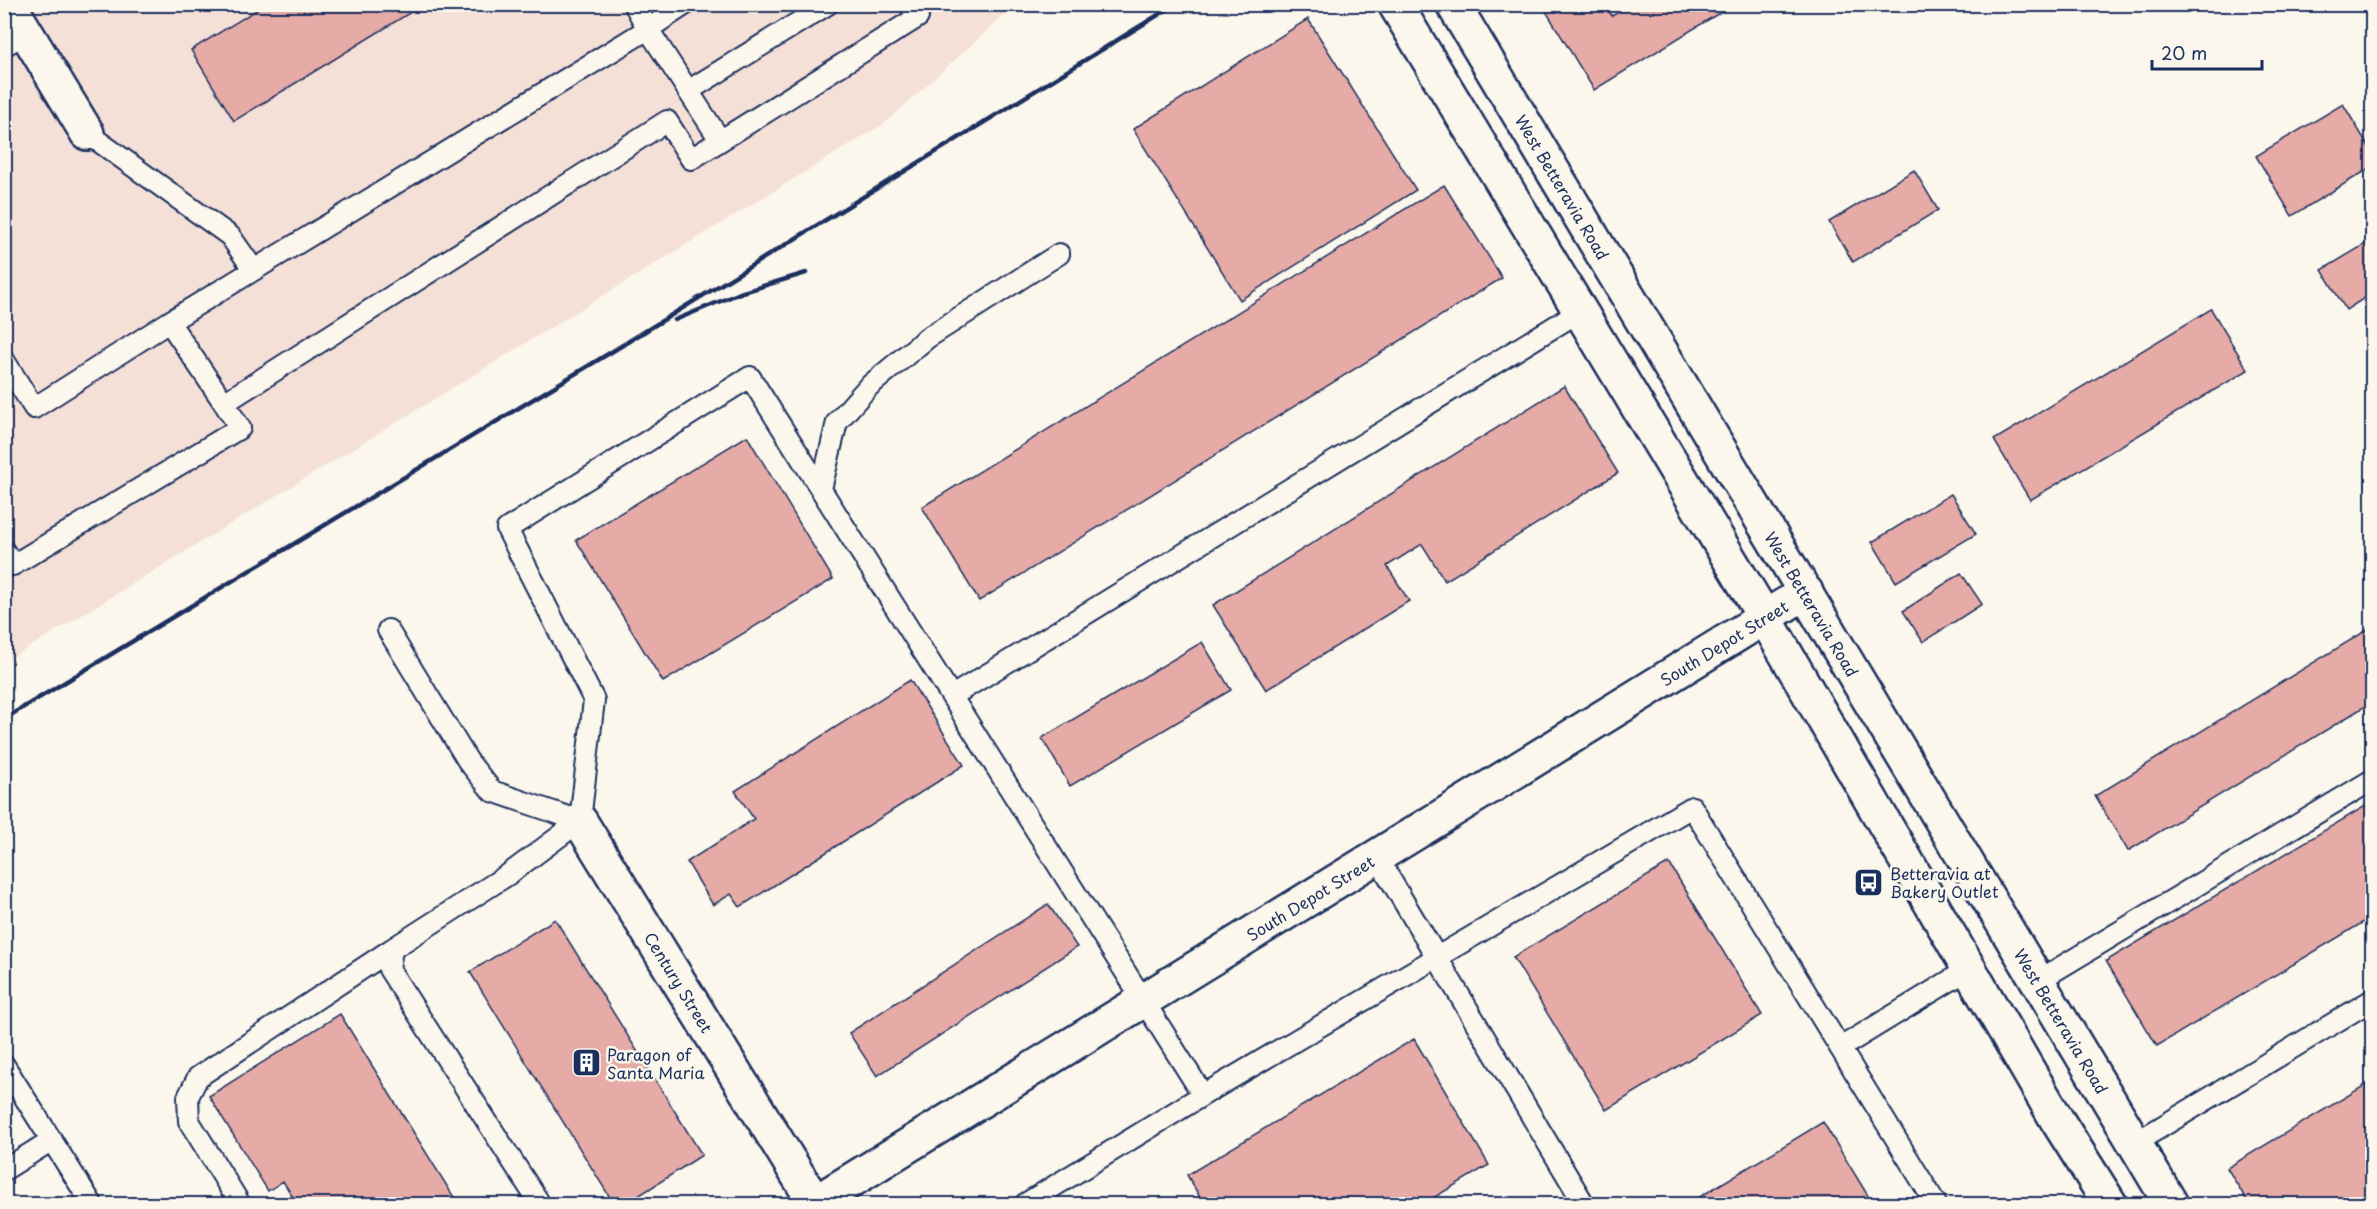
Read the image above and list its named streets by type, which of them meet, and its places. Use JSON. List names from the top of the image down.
{
  "streets": {
    "main road": ["West Betteravia Road", "South Depot Street", "Century Street"]
  },
  "crossings": [
    ["West Betteravia Road", "South Depot Street"],
    ["South Depot Street", "Century Street"]
  ],
  "places": {
    "bus stop": ["Betteravia at Bakery Outlet"],
    "building": ["Paragon of Santa Maria"]
  },
  "scale_bar": "20 m"
}
